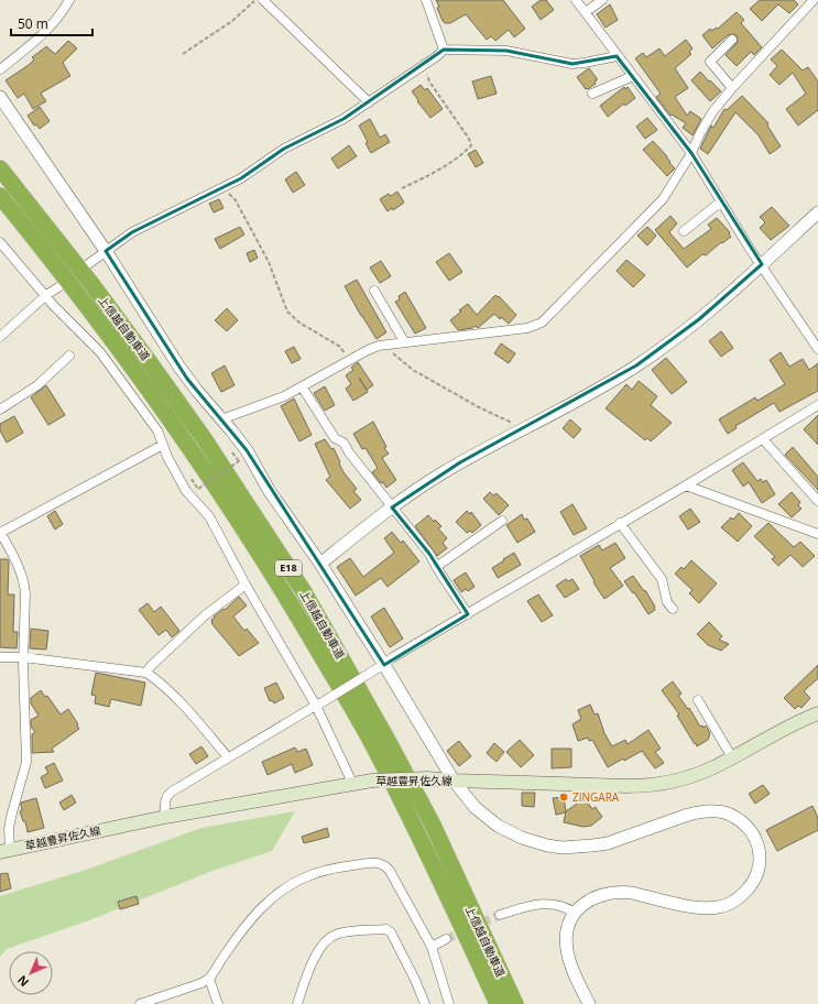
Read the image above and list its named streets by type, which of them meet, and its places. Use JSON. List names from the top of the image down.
{
  "streets": {
    "highway": ["上信越自動車道", "E18"],
    "main road": ["草越豊昇佐久線"]
  },
  "places": ["ZINGARA"],
  "scale_bar": "50 m",
  "north": "bottom left"
}
